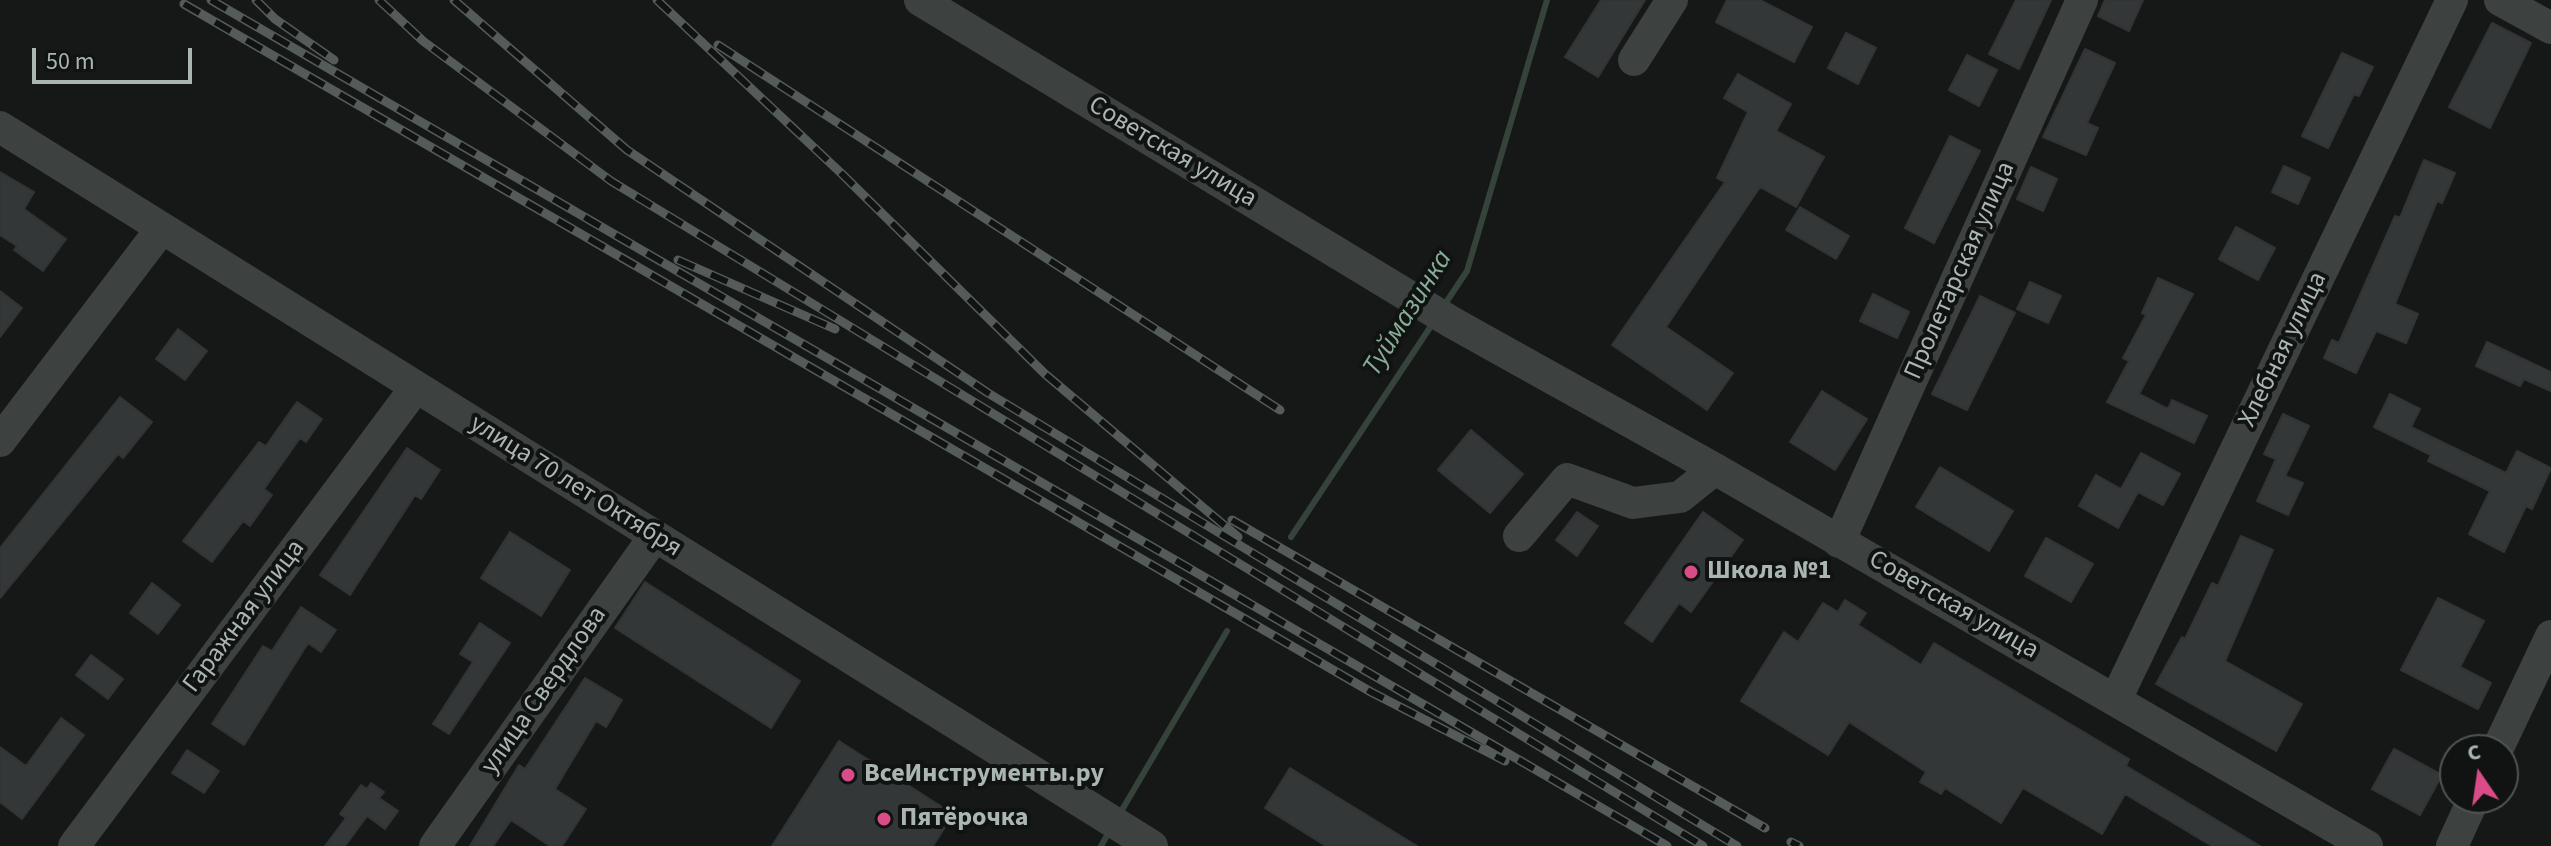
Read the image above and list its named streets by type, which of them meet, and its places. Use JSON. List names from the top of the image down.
{
  "streets": {
    "street": [
      "Советская улица",
      "Пролетарская улица",
      "Хлебная улица",
      "улица 70 лет Октября",
      "Гаражная улица",
      "улица Свердлова"
    ]
  },
  "crossings": [
    ["Советская улица", "Пролетарская улица"],
    ["Советская улица", "Хлебная улица"],
    ["улица 70 лет Октября", "Гаражная улица"],
    ["улица 70 лет Октября", "улица Свердлова"]
  ],
  "water": ["Туймазинка"],
  "places": ["Школа №1", "ВсеИнструменты.ру", "Пятёрочка"],
  "scale_bar": "50 m",
  "north": "top"
}
